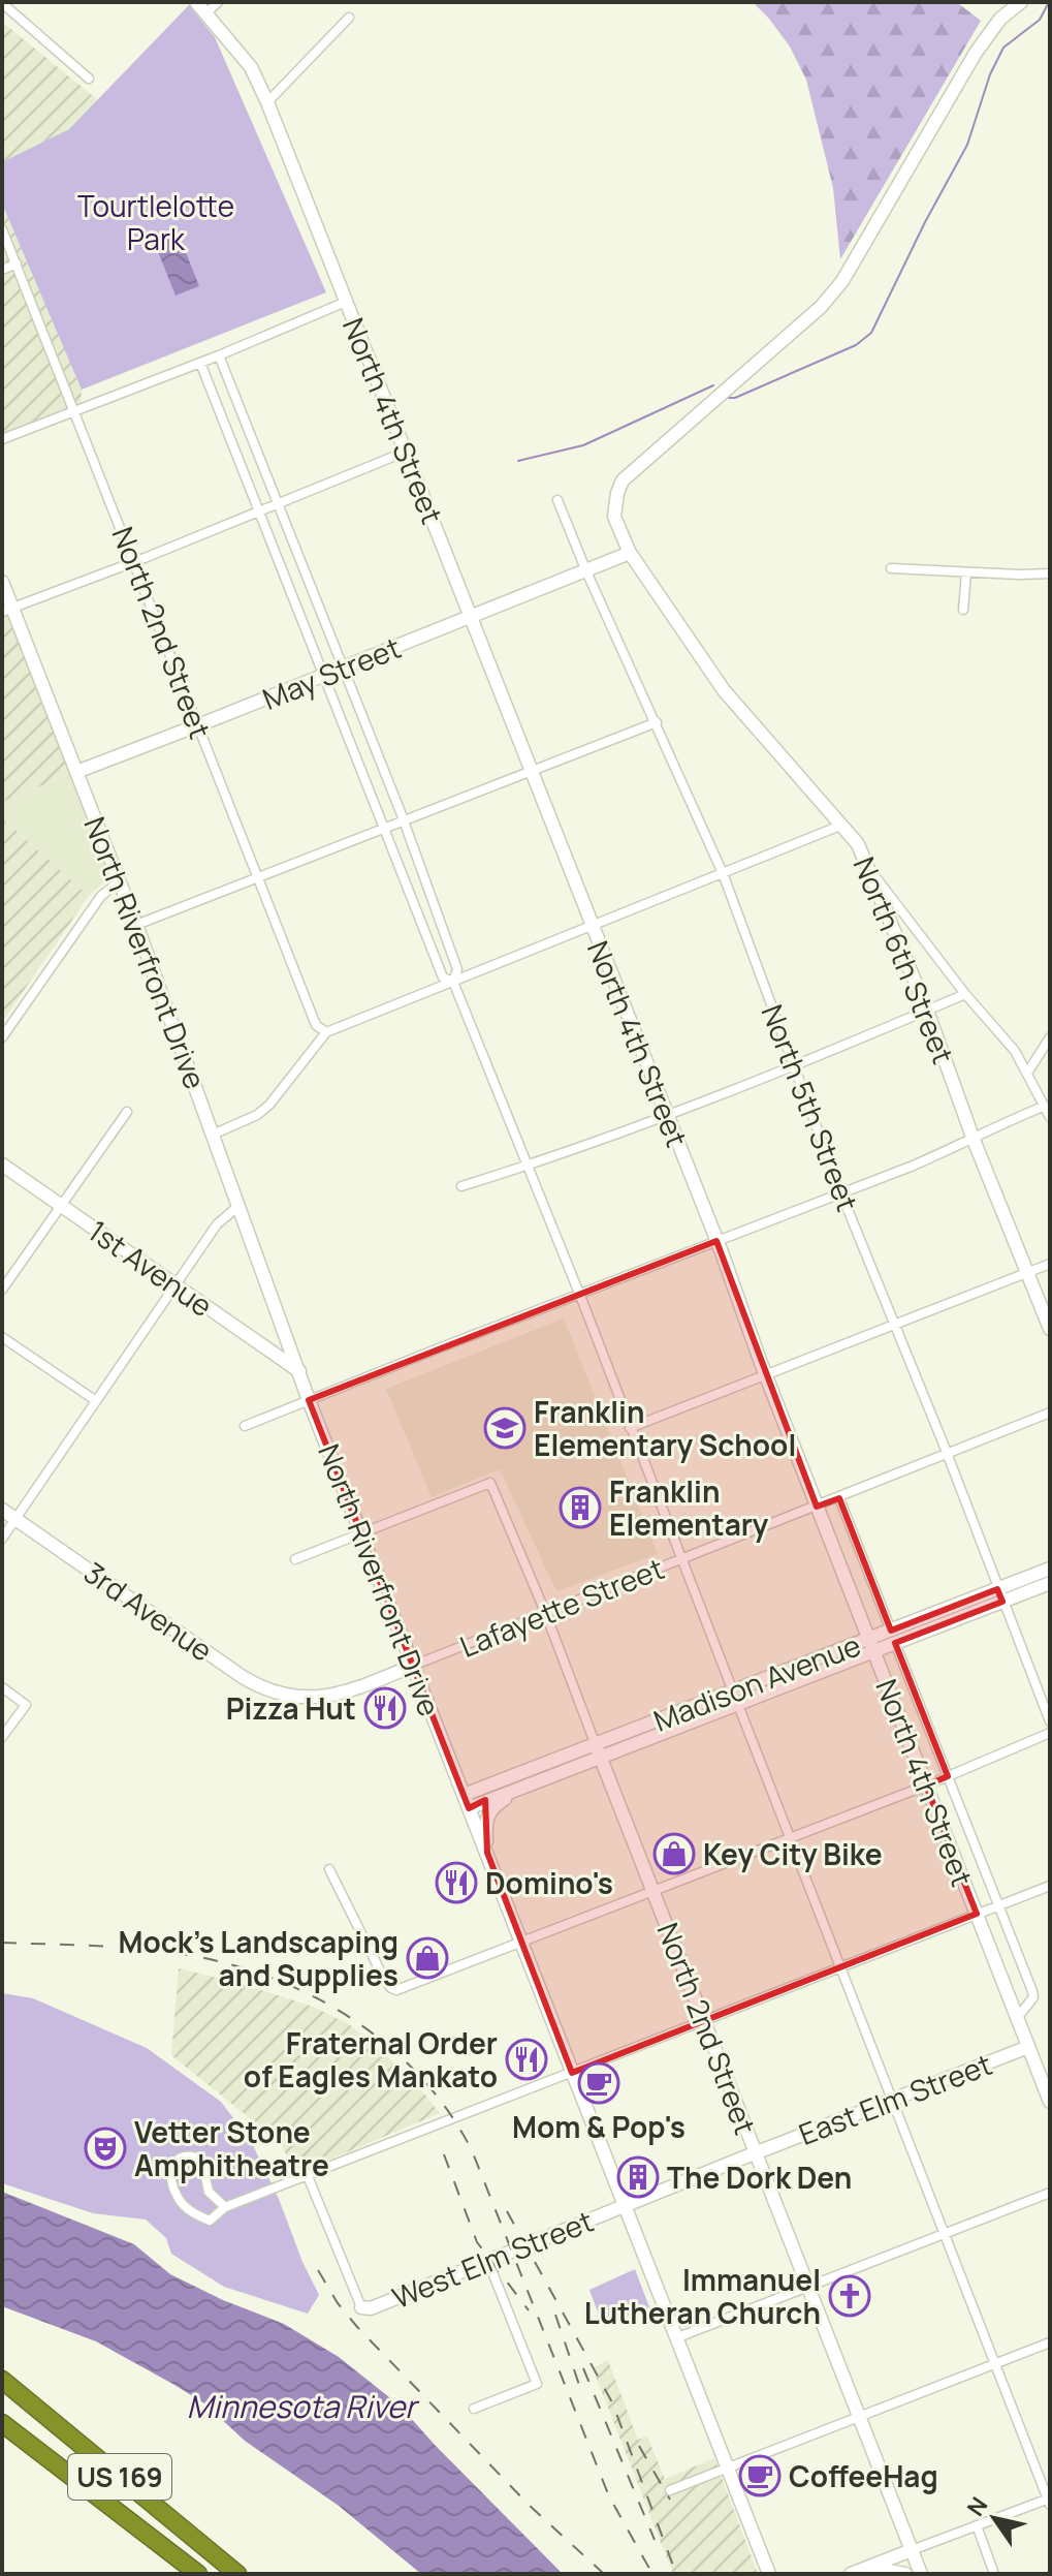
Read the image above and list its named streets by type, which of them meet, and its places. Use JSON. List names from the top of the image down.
{
  "streets": {
    "highway": ["US 169"],
    "street": [
      "North 4th Street",
      "North 2nd Street",
      "May Street",
      "North Riverfront Drive",
      "North 6th Street",
      "North 5th Street",
      "1st Avenue",
      "Lafayette Street",
      "3rd Avenue",
      "Madison Avenue",
      "East Elm Street",
      "West Elm Street"
    ]
  },
  "crossings": [
    ["North 4th Street", "May Street"],
    ["North 4th Street", "Lafayette Street"],
    ["North 4th Street", "Madison Avenue"],
    ["North 4th Street", "East Elm Street"],
    ["North 2nd Street", "May Street"],
    ["North 2nd Street", "North Riverfront Drive"],
    ["North 2nd Street", "Lafayette Street"],
    ["North 2nd Street", "Madison Avenue"],
    ["North 2nd Street", "East Elm Street"],
    ["May Street", "North Riverfront Drive"],
    ["May Street", "North 6th Street"],
    ["May Street", "North 5th Street"],
    ["North Riverfront Drive", "1st Avenue"],
    ["North Riverfront Drive", "Lafayette Street"],
    ["North Riverfront Drive", "Madison Avenue"],
    ["North Riverfront Drive", "East Elm Street"],
    ["North Riverfront Drive", "West Elm Street"],
    ["North 5th Street", "Lafayette Street"],
    ["North 5th Street", "Madison Avenue"],
    ["Lafayette Street", "3rd Avenue"],
    ["East Elm Street", "West Elm Street"]
  ],
  "water": ["Minnesota River"],
  "parks": ["Tourtlelotte Park"],
  "places": {
    "school or university": ["Franklin Elementary School"],
    "building": ["Franklin Elementary", "The Dork Den"],
    "restaurant": ["Pizza Hut", "Domino's", "Fraternal Order of Eagles Mankato"],
    "shop": ["Key City Bike", "Mock's Landscaping and Supplies"],
    "cafe": ["Mom & Pop's", "CoffeeHag"],
    "theatre": ["Vetter Stone Amphitheatre"],
    "church": ["Immanuel Lutheran Church"]
  },
  "north": "top left"
}
